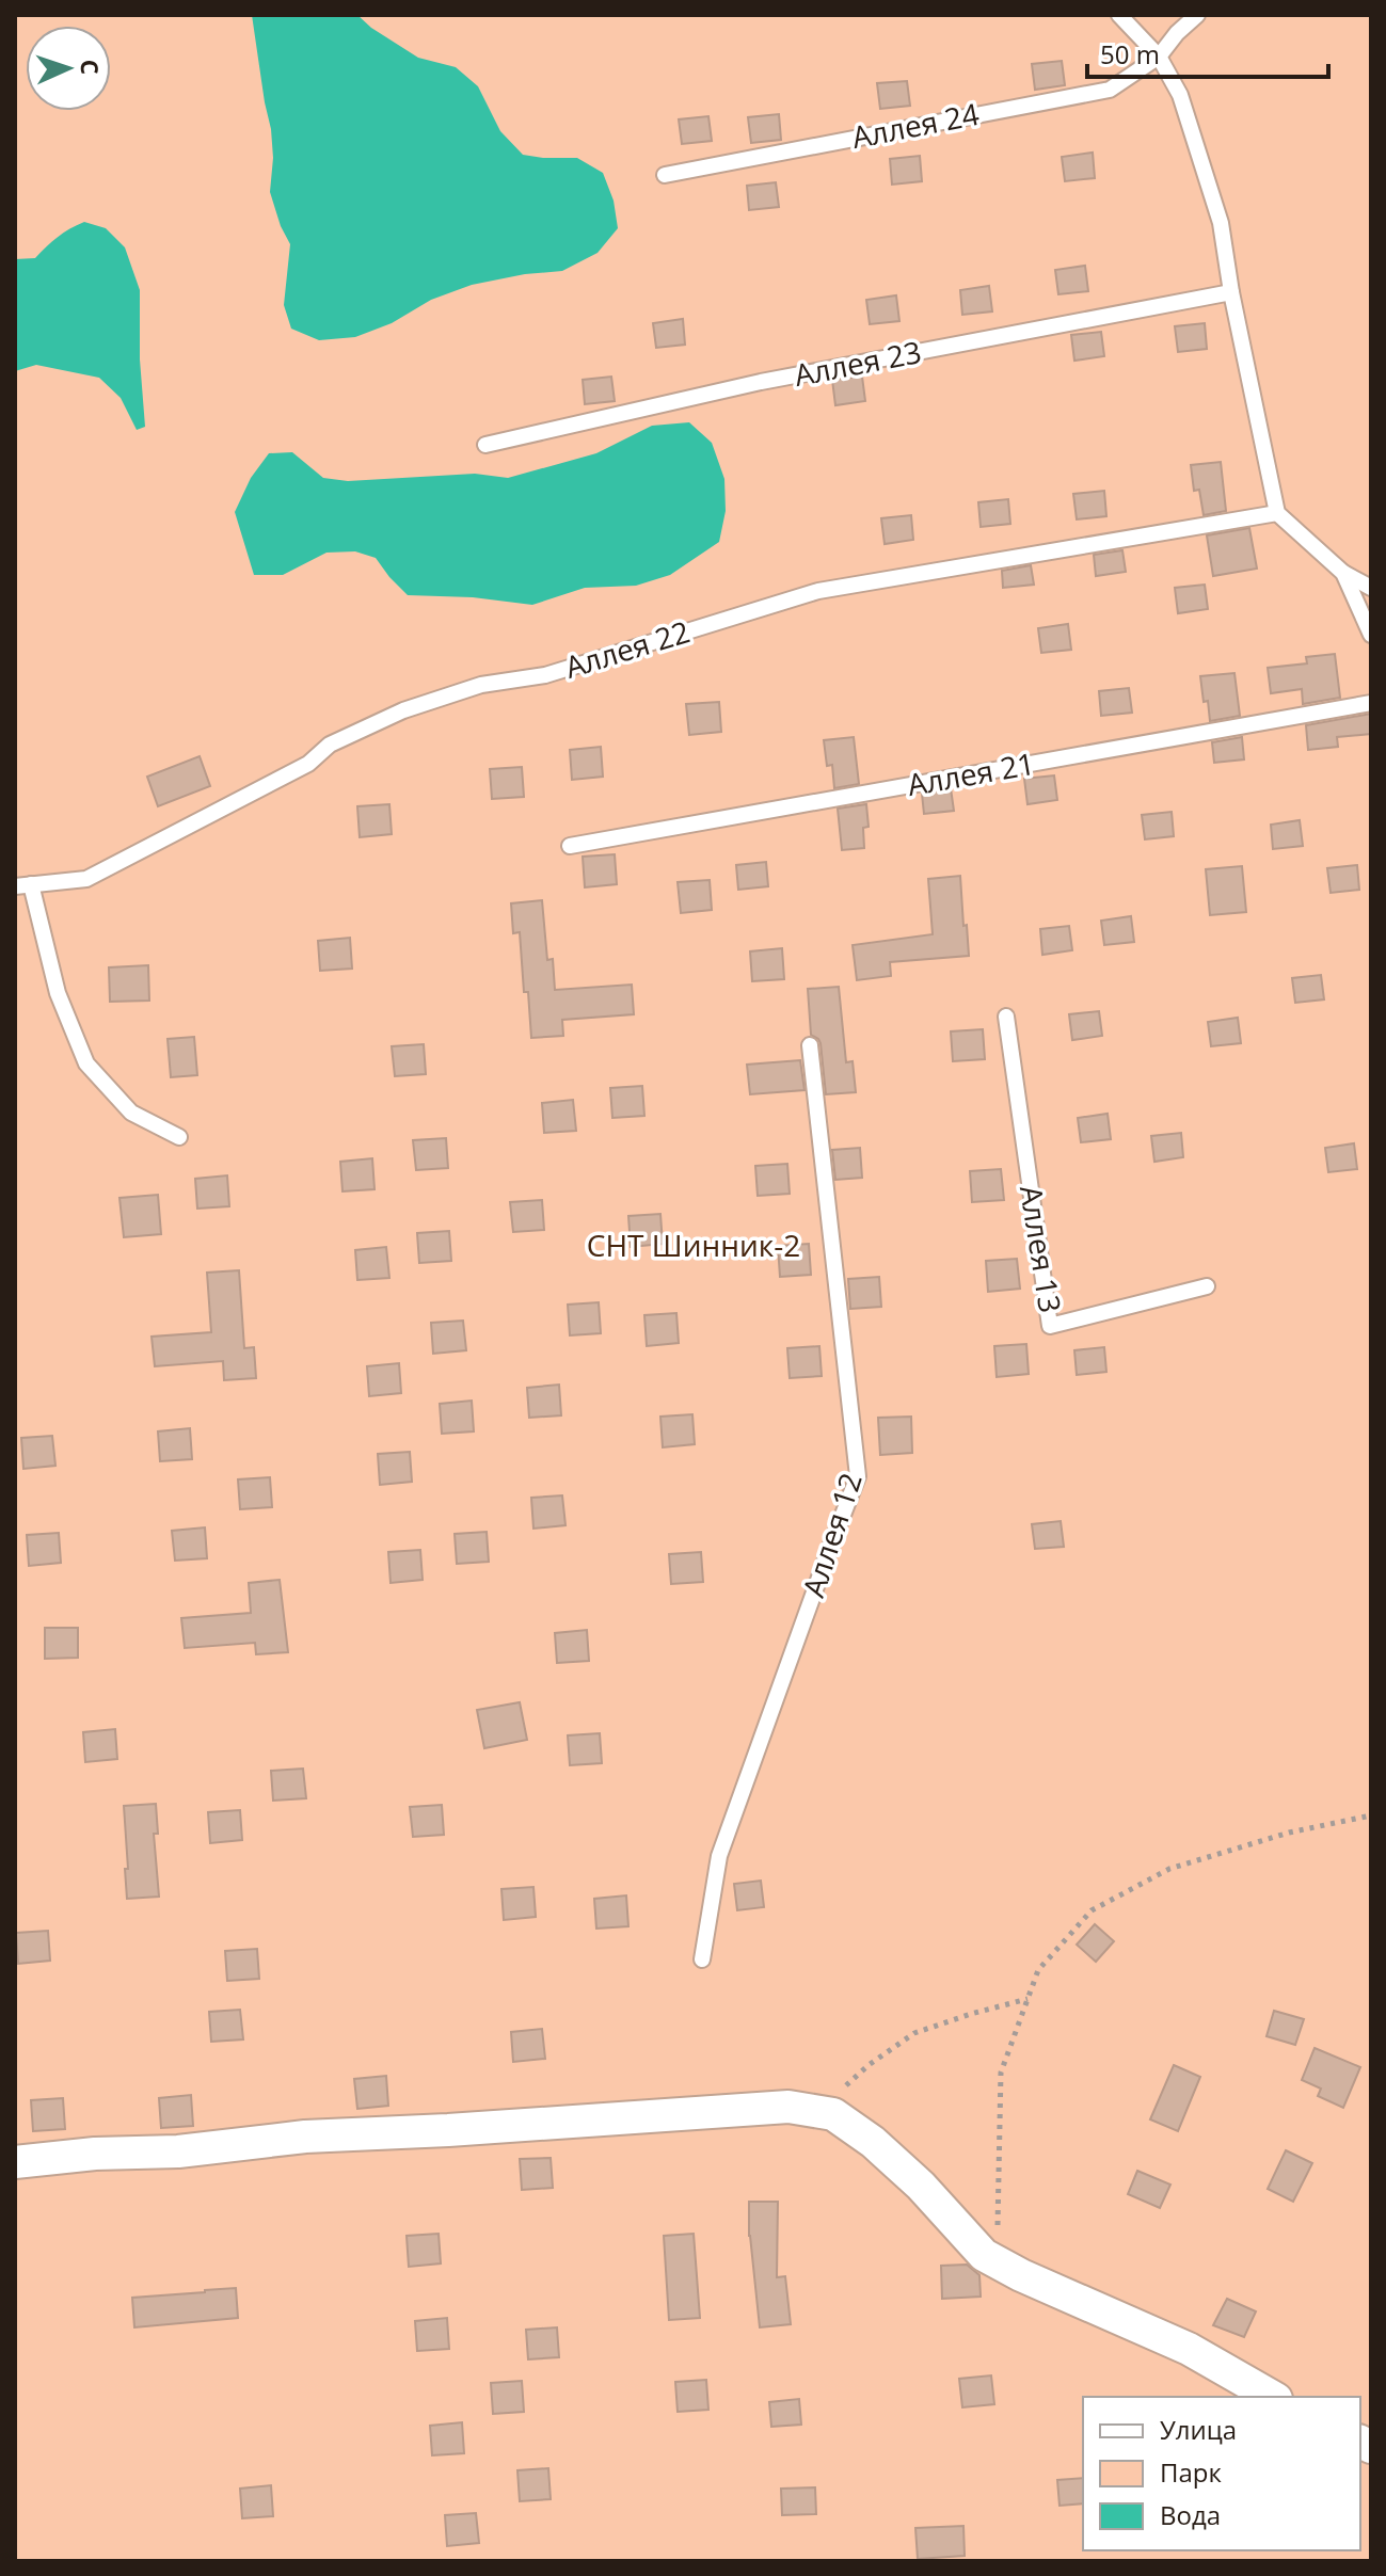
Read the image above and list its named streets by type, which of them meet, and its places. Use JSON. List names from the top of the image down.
{
  "streets": {
    "lane": [
      "Аллея 24",
      "Аллея 23",
      "Аллея 22",
      "Аллея 21",
      "Аллея 13",
      "Аллея 12"
    ]
  },
  "parks": ["СНТ Шинник-2"],
  "legend": ["Улица", "Парк", "Вода"],
  "scale_bar": "50 m",
  "north": "right"
}
